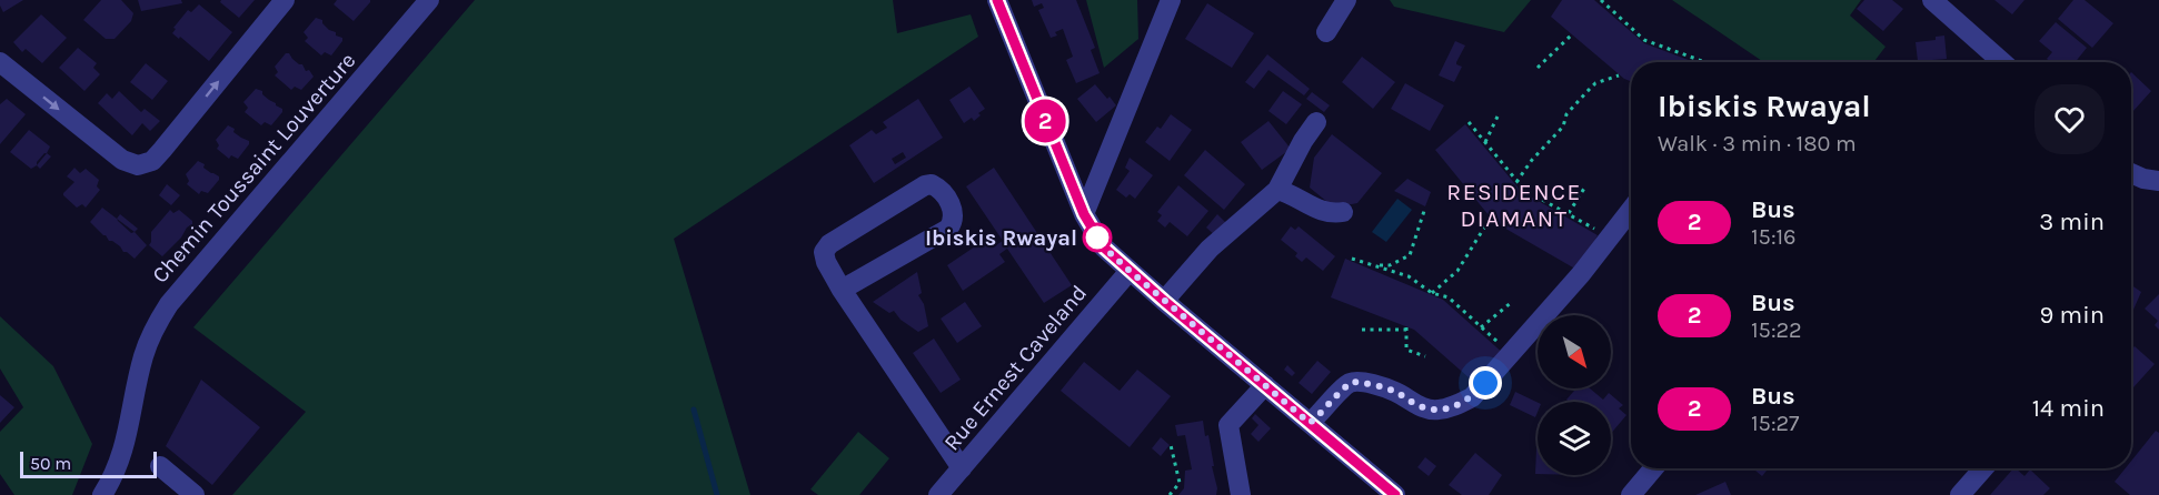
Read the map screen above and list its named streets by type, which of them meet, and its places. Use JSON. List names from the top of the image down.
{
  "streets": {
    "street": ["Chemin Toussaint Louverture", "Rue Ernest Caveland"]
  },
  "districts": ["RESIDENCE DIAMANT"],
  "places": ["Ibiskis Rwayal"],
  "lines": ["bus line 2"],
  "scale_bar": "50 m",
  "north": "bottom right",
  "page": {
    "on_map": "2",
    "heading": ["Ibiskis Rwayal", "Walk · 3 min · 180 m"],
    "list": [
      {
        "mark": "2",
        "name": "Bus",
        "note": "15:16",
        "value": "3 min"
      },
      {
        "mark": "2",
        "name": "Bus",
        "note": "15:22",
        "value": "9 min"
      },
      {
        "mark": "2",
        "name": "Bus",
        "note": "15:27",
        "value": "14 min"
      }
    ],
    "scale": "50 m"
  }
}
